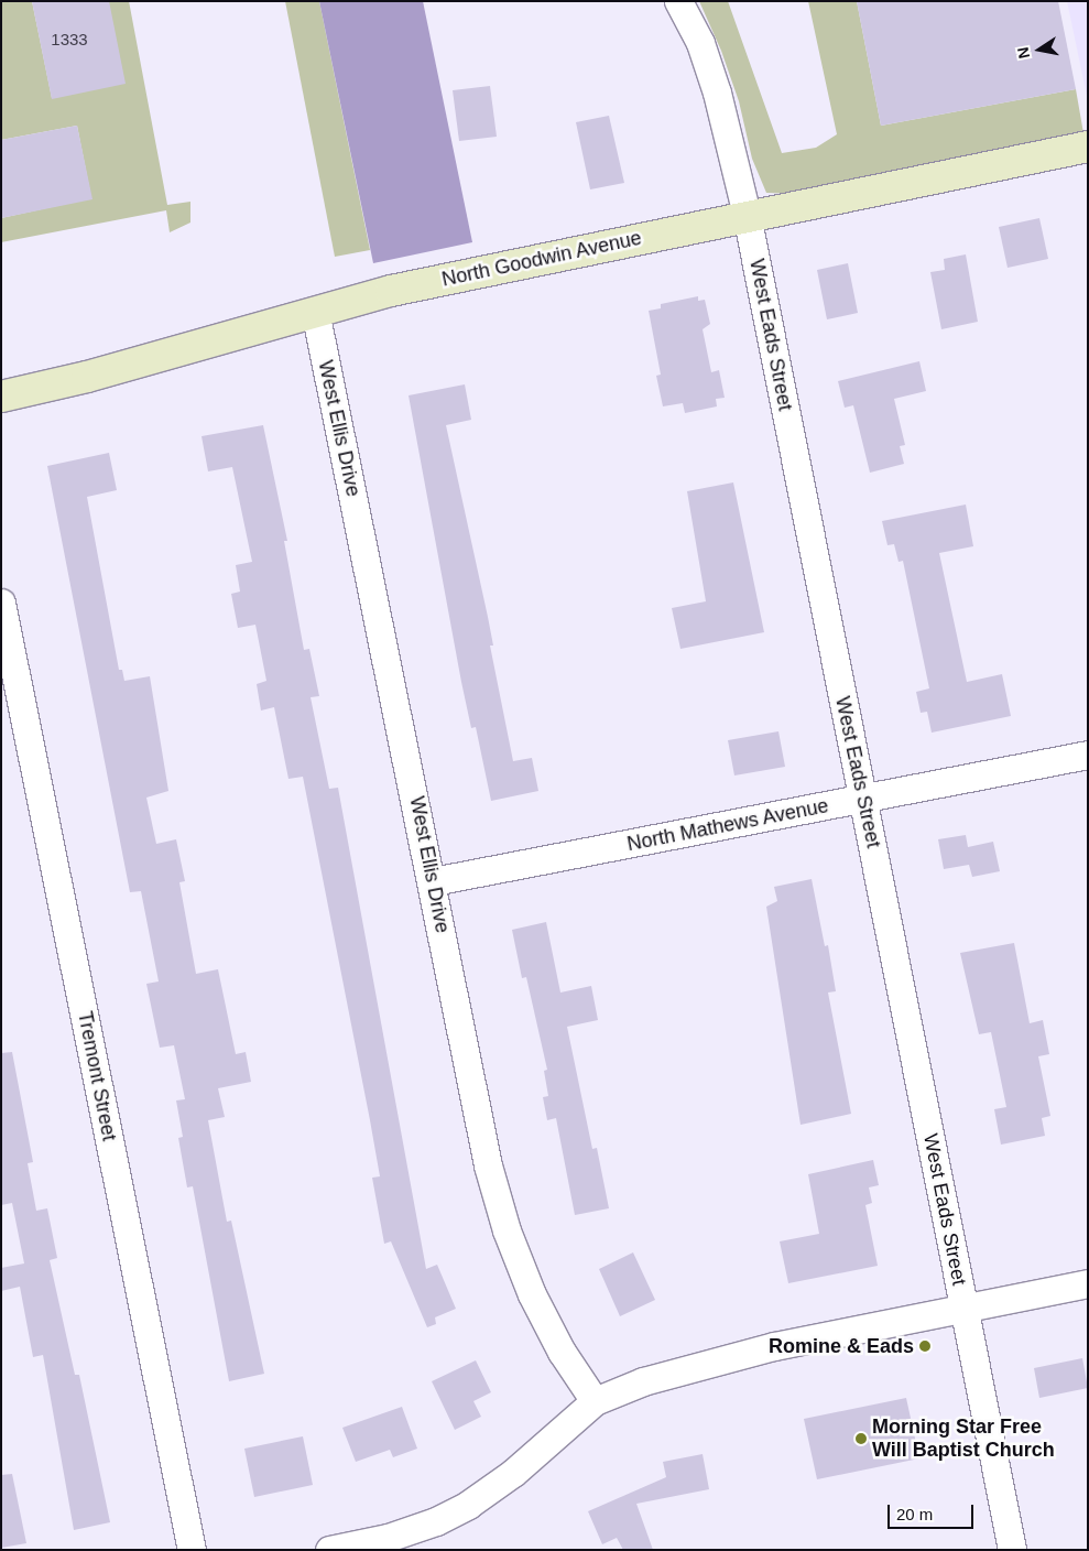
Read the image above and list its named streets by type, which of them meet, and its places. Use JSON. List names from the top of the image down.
{
  "streets": {
    "street": [
      "North Goodwin Avenue",
      "West Eads Street",
      "West Ellis Drive",
      "North Mathews Avenue",
      "Tremont Street"
    ]
  },
  "crossings": [
    ["North Goodwin Avenue", "West Eads Street"],
    ["North Goodwin Avenue", "West Ellis Drive"],
    ["West Eads Street", "North Mathews Avenue"],
    ["West Ellis Drive", "North Mathews Avenue"]
  ],
  "places": ["Romine & Eads", "Morning Star Free Will Baptist Church"],
  "house_numbers": ["1333"],
  "scale_bar": "20 m",
  "north": "left"
}
